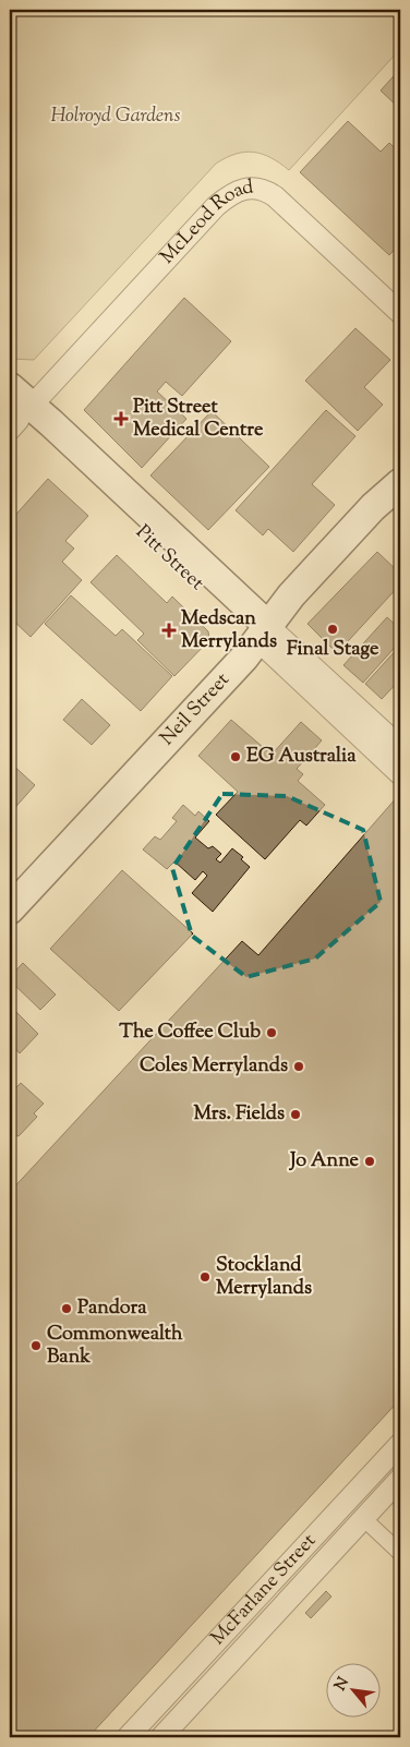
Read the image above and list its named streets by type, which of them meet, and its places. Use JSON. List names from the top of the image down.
{
  "streets": {
    "main road": ["Pitt Street", "Neil Street"],
    "street": ["McLeod Road", "McFarlane Street"]
  },
  "crossings": [
    ["McLeod Road", "Pitt Street"],
    ["Pitt Street", "Neil Street"]
  ],
  "parks": ["Holroyd Gardens"],
  "places": {
    "health": ["Pitt Street Medical Centre", "Medscan Merrylands"],
    "other": [
      "Final Stage",
      "EG Australia",
      "The Coffee Club",
      "Coles Merrylands",
      "Mrs. Fields",
      "Jo Anne",
      "Stockland Merrylands",
      "Pandora",
      "Commonwealth Bank"
    ]
  },
  "north": "top left"
}
